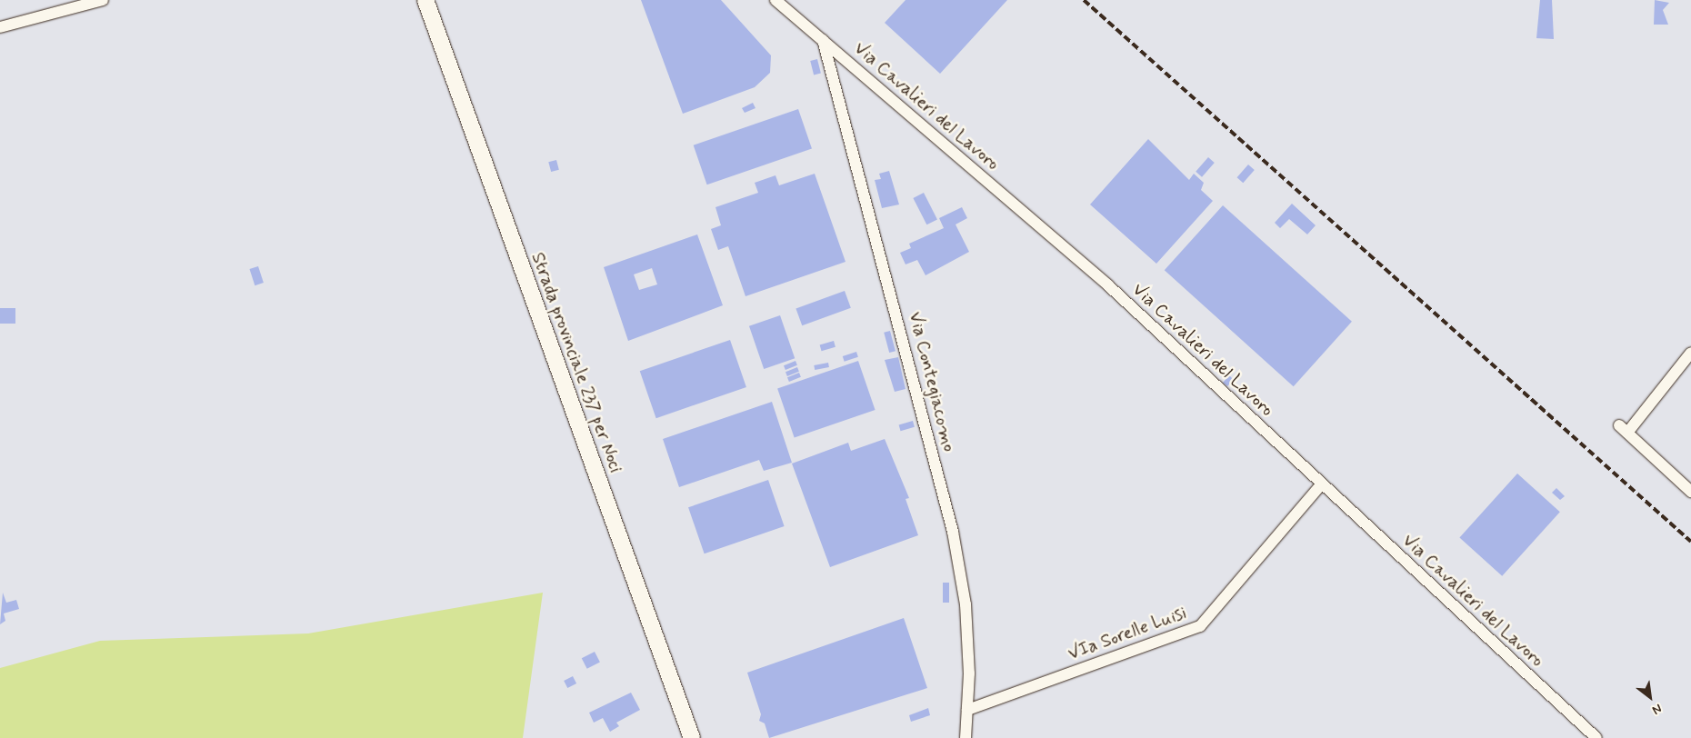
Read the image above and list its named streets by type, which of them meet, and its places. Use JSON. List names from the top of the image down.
{
  "streets": {
    "main road": ["Strada provinciale 237 per Noci"],
    "street": ["Via Cavalieri del Lavoro", "Via Contegiacomo", "VIa Sorelle Luisi"]
  },
  "crossings": [
    ["Via Cavalieri del Lavoro", "Via Contegiacomo"],
    ["Via Cavalieri del Lavoro", "VIa Sorelle Luisi"],
    ["Via Contegiacomo", "VIa Sorelle Luisi"]
  ],
  "north": "bottom right"
}
